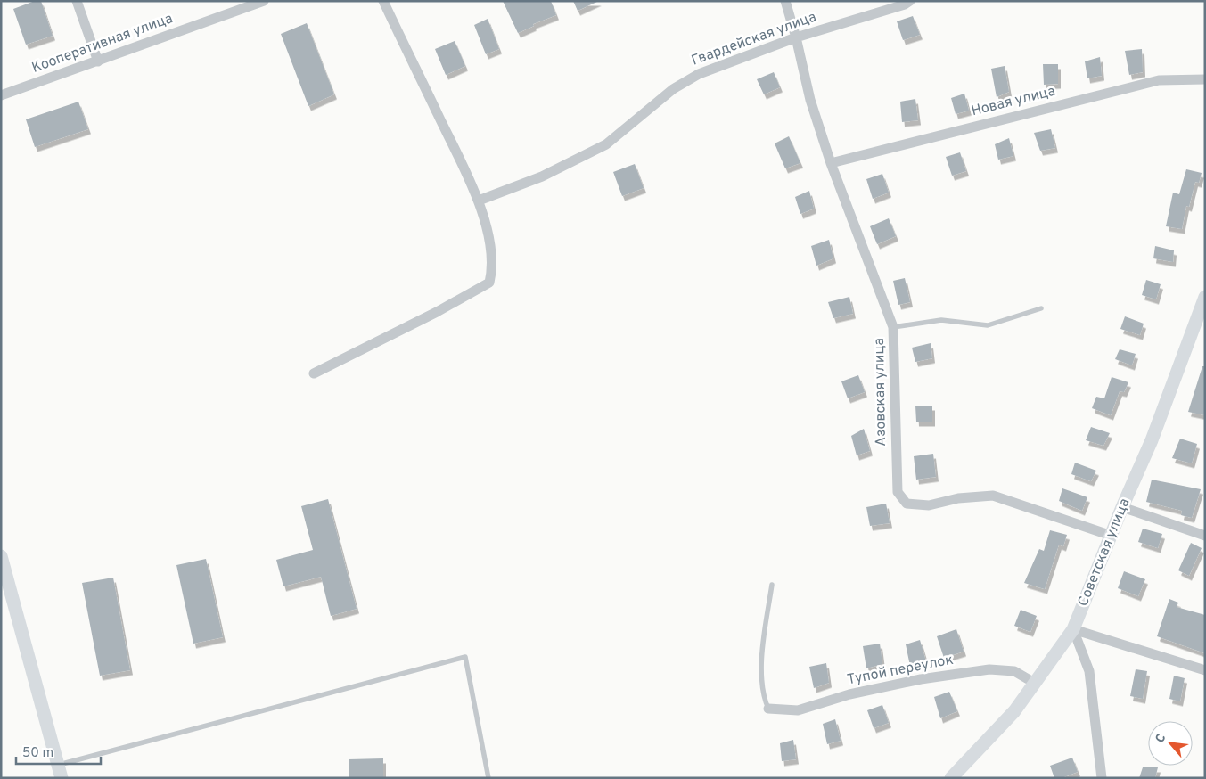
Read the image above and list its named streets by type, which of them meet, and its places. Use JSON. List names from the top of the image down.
{
  "streets": {
    "street": [
      "Гвардейская улица",
      "Кооперативная улица",
      "Новая улица",
      "Азовская улица",
      "Советская улица",
      "Тупой переулок"
    ]
  },
  "crossings": [
    ["Гвардейская улица", "Азовская улица"],
    ["Новая улица", "Азовская улица"],
    ["Азовская улица", "Советская улица"],
    ["Советская улица", "Тупой переулок"]
  ],
  "scale_bar": "50 m",
  "north": "top left"
}
